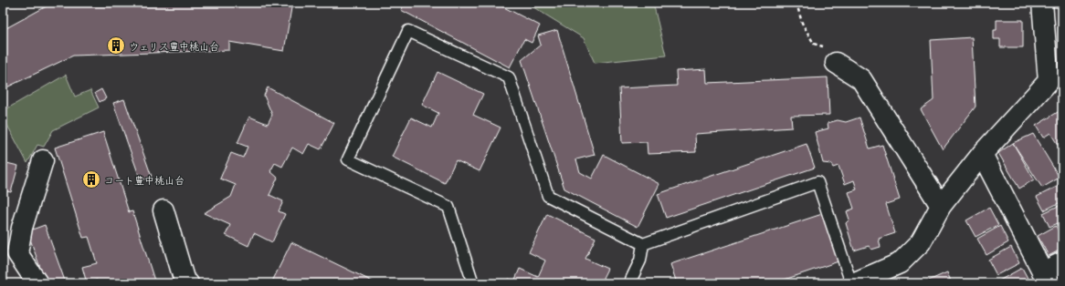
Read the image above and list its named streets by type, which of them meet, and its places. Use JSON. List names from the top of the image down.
{
  "places": {
    "building": ["ウェリス豊中桃山台", "コート豊中桃山台"]
  }
}
